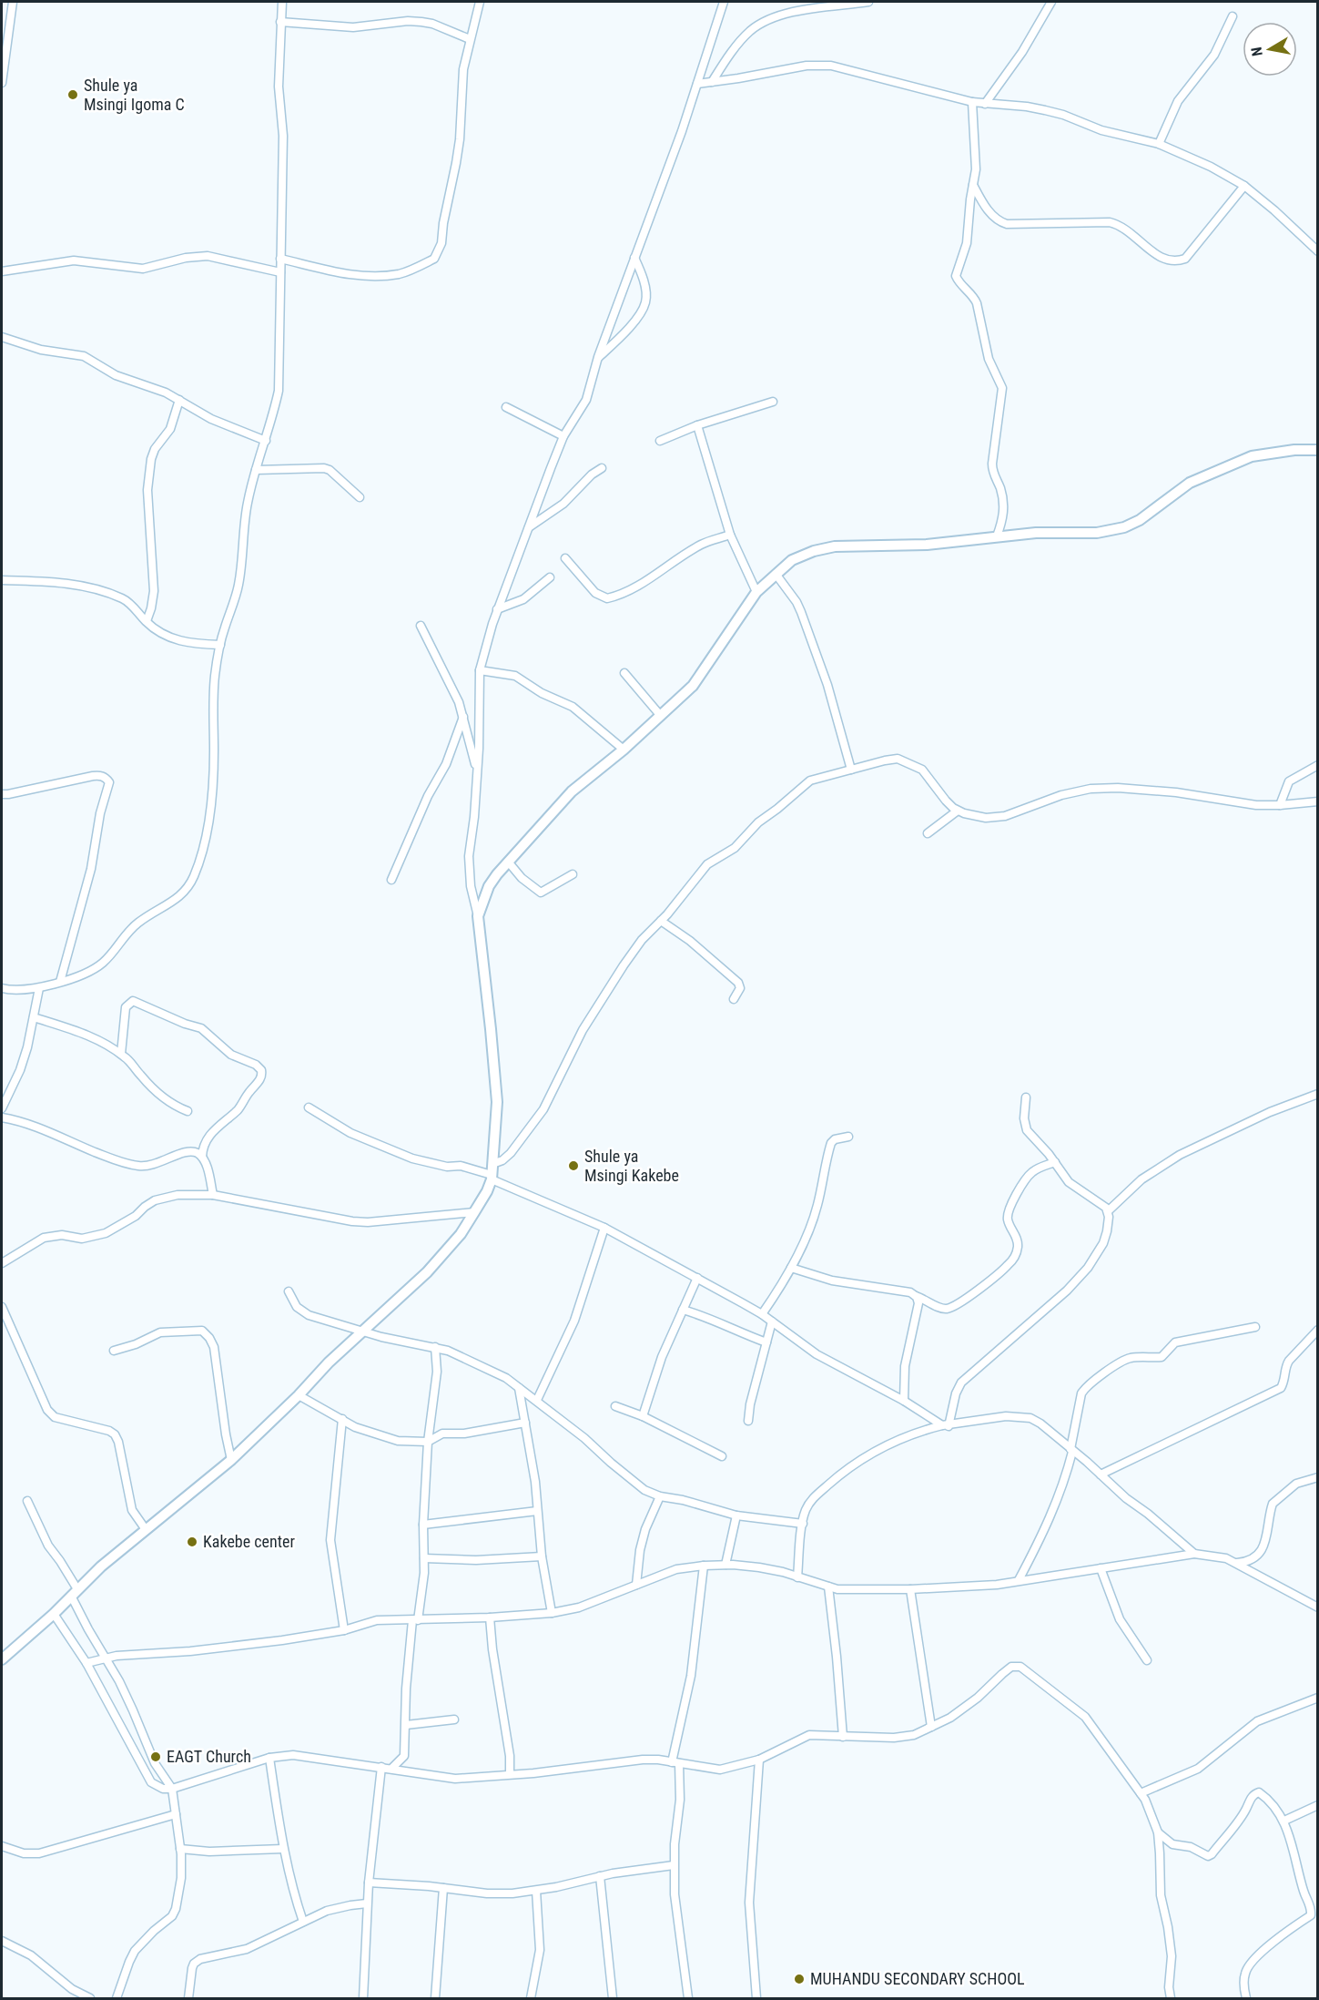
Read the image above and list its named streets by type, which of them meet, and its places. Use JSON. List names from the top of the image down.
{
  "places": [
    "Shule ya Msingi Igoma C",
    "Shule ya Msingi Kakebe",
    "Kakebe center",
    "EAGT Church",
    "MUHANDU SECONDARY SCHOOL"
  ],
  "north": "left"
}
